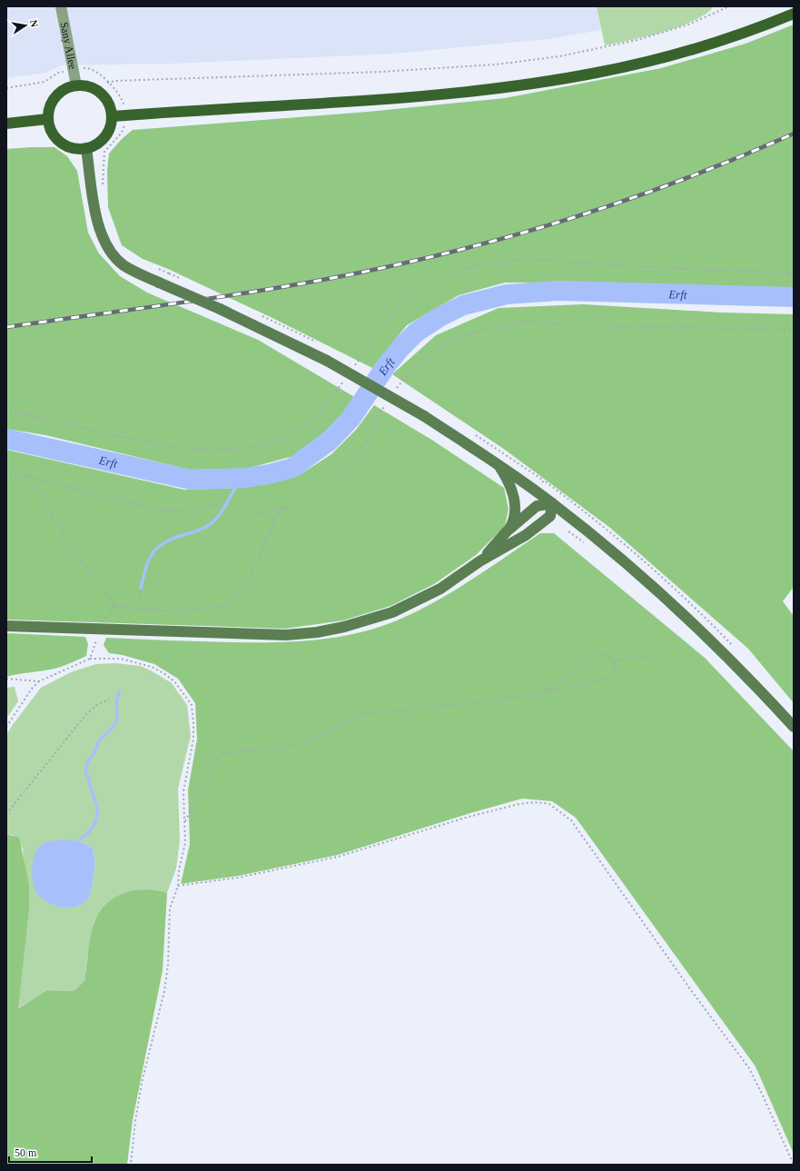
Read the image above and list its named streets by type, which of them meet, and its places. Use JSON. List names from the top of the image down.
{
  "streets": {
    "street": ["Sany Allee"]
  },
  "water": ["Erft"],
  "scale_bar": "50 m",
  "north": "right"
}
